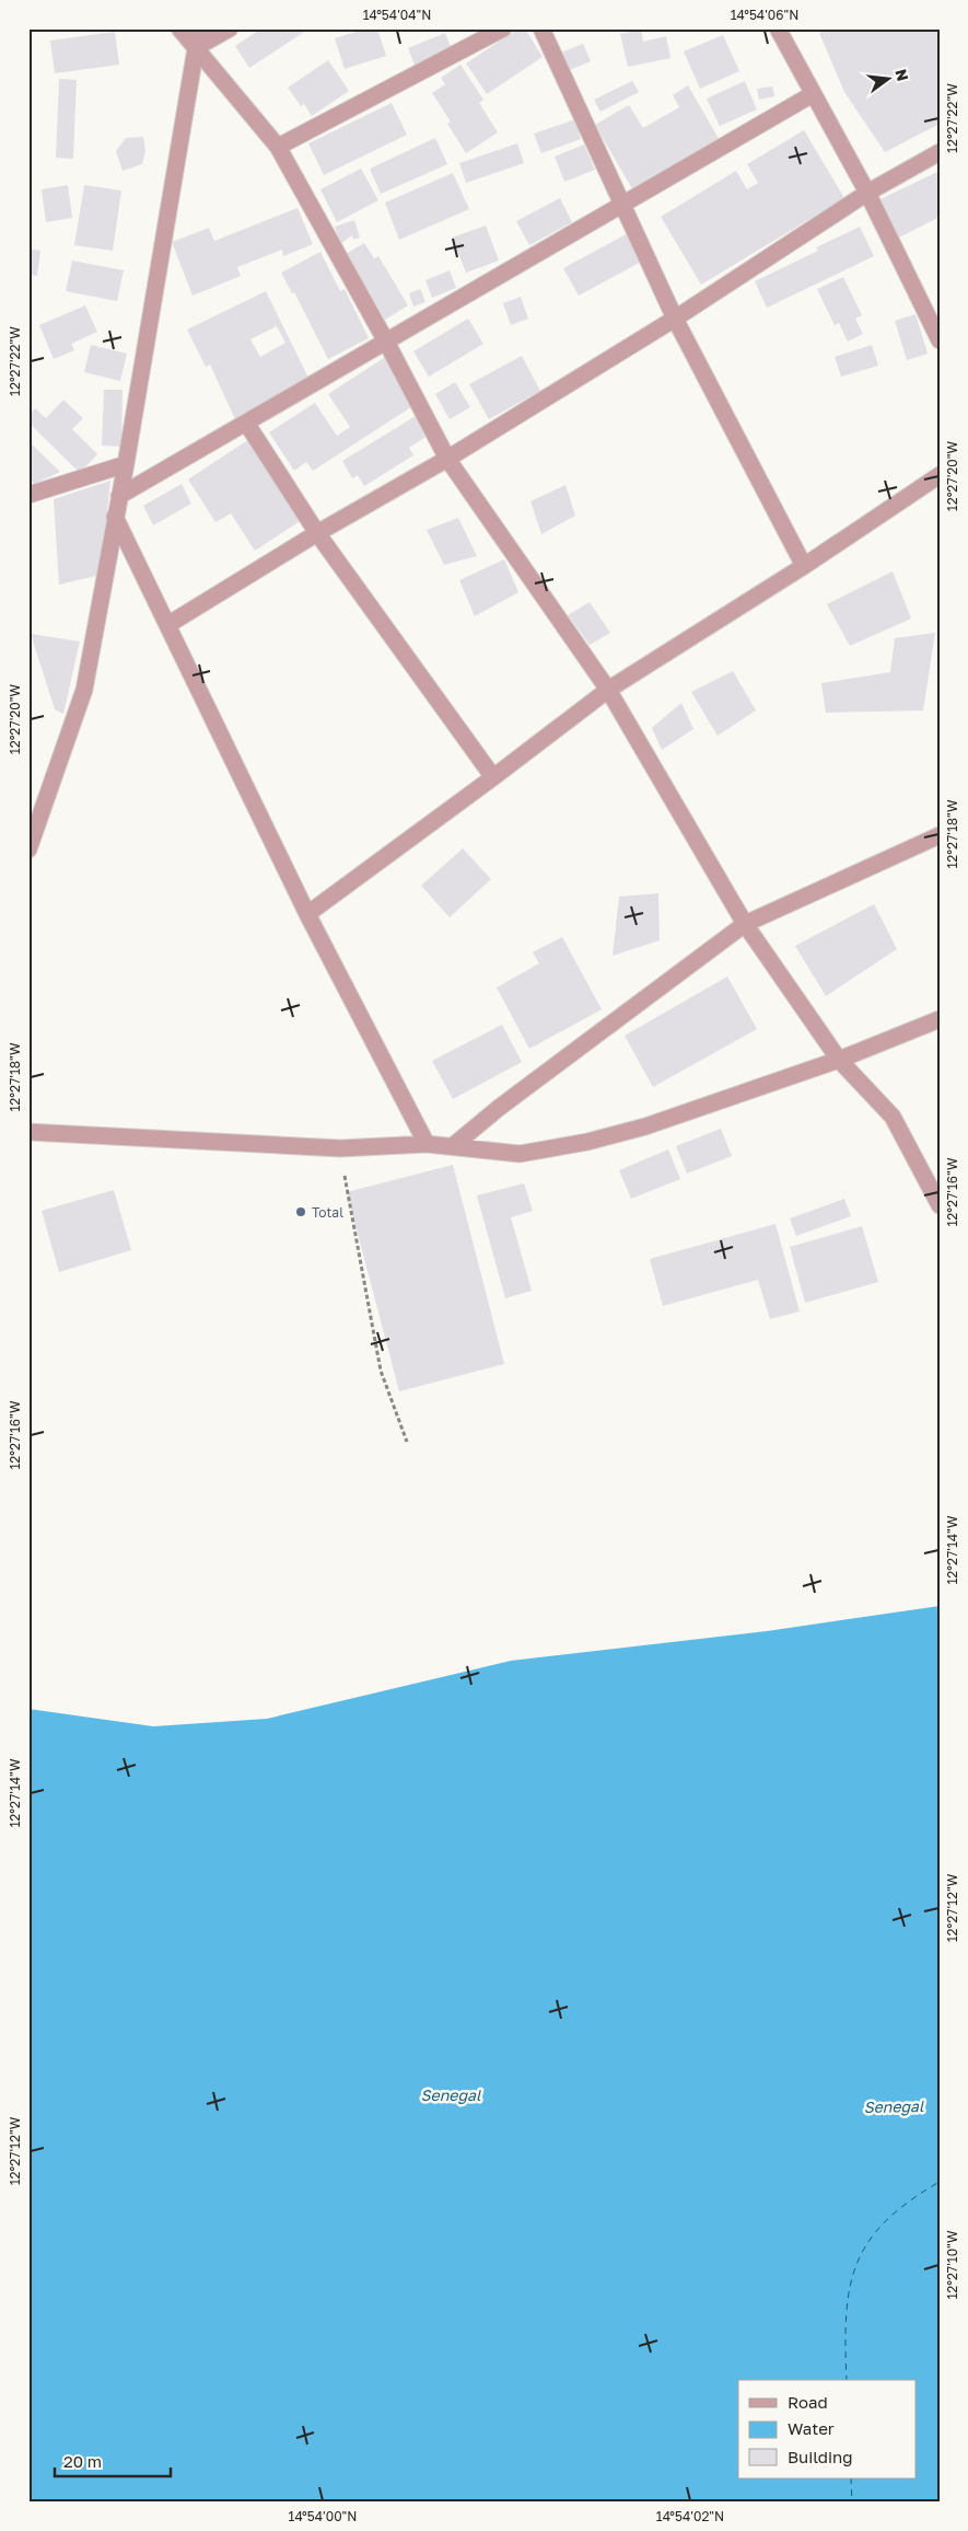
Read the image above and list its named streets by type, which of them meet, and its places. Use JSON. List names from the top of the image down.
{
  "water": ["Senegal"],
  "places": ["Total"],
  "legend": ["Road", "Water", "Building"],
  "scale_bar": "20 m",
  "north": "right",
  "coordinates": [
    "14°54'04\"N",
    "14°54'06\"N",
    "12°27'22\"W",
    "12°27'20\"W",
    "12°27'18\"W",
    "12°27'16\"W",
    "12°27'14\"W",
    "12°27'12\"W",
    "12°27'10\"W",
    "14°54'00\"N",
    "14°54'02\"N"
  ]
}
